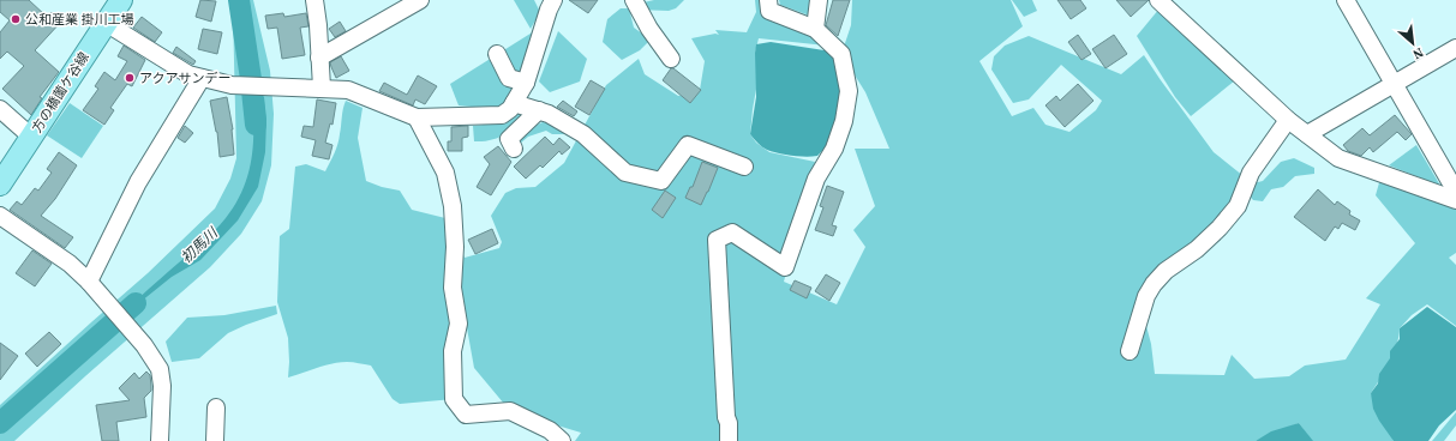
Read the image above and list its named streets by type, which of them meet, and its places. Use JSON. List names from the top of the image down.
{
  "streets": {
    "main road": ["方の橋薗ケ谷線"]
  },
  "water": ["初馬川"],
  "places": ["公和産業 掛川工場", "アクアサンデー"],
  "north": "bottom right"
}
